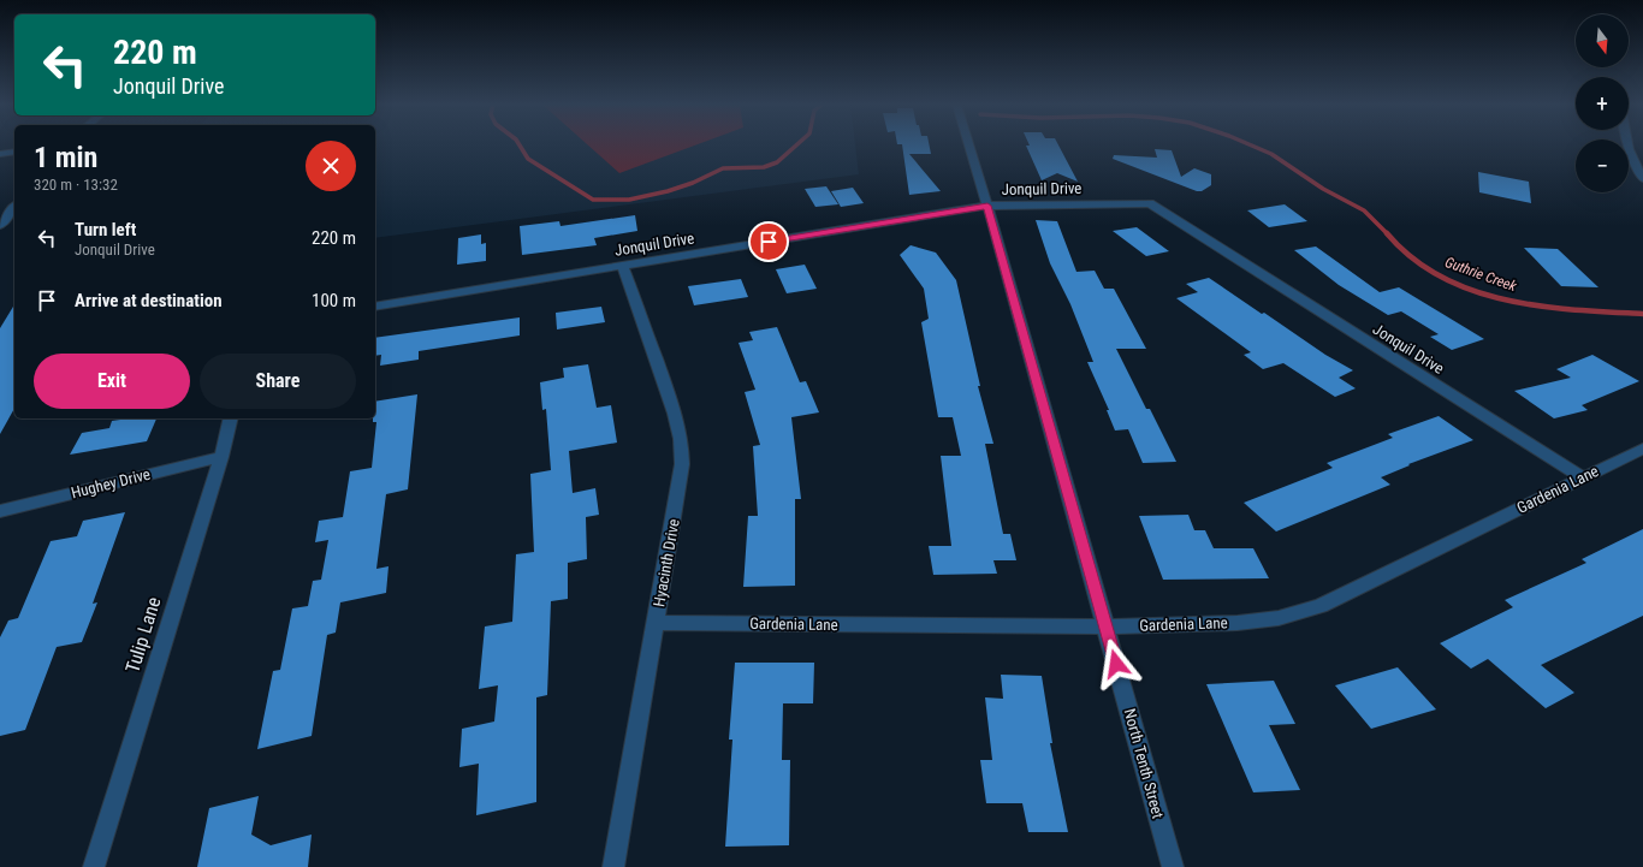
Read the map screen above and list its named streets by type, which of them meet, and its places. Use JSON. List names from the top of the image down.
{
  "streets": {
    "street": [
      "Jonquil Drive",
      "Hughey Drive",
      "Gardenia Lane",
      "Hyacinth Drive",
      "Tulip Lane",
      "North Tenth Street"
    ]
  },
  "crossings": [
    ["Jonquil Drive", "Gardenia Lane"],
    ["Jonquil Drive", "Hyacinth Drive"],
    ["Jonquil Drive", "North Tenth Street"],
    ["Hughey Drive", "Tulip Lane"],
    ["Gardenia Lane", "Hyacinth Drive"],
    ["Gardenia Lane", "North Tenth Street"]
  ],
  "water": ["Guthrie Creek"],
  "north": "bottom",
  "page": {
    "map_buttons": ["+", "−"],
    "turn": ["220 m", "Jonquil Drive"],
    "heading": ["1 min", "320 m · 13:32"],
    "list": [
      {
        "name": "Turn left",
        "note": "Jonquil Drive",
        "value": "220 m"
      },
      {
        "name": "Arrive at destination",
        "value": "100 m"
      }
    ],
    "buttons": ["Exit", "Share"]
  }
}
